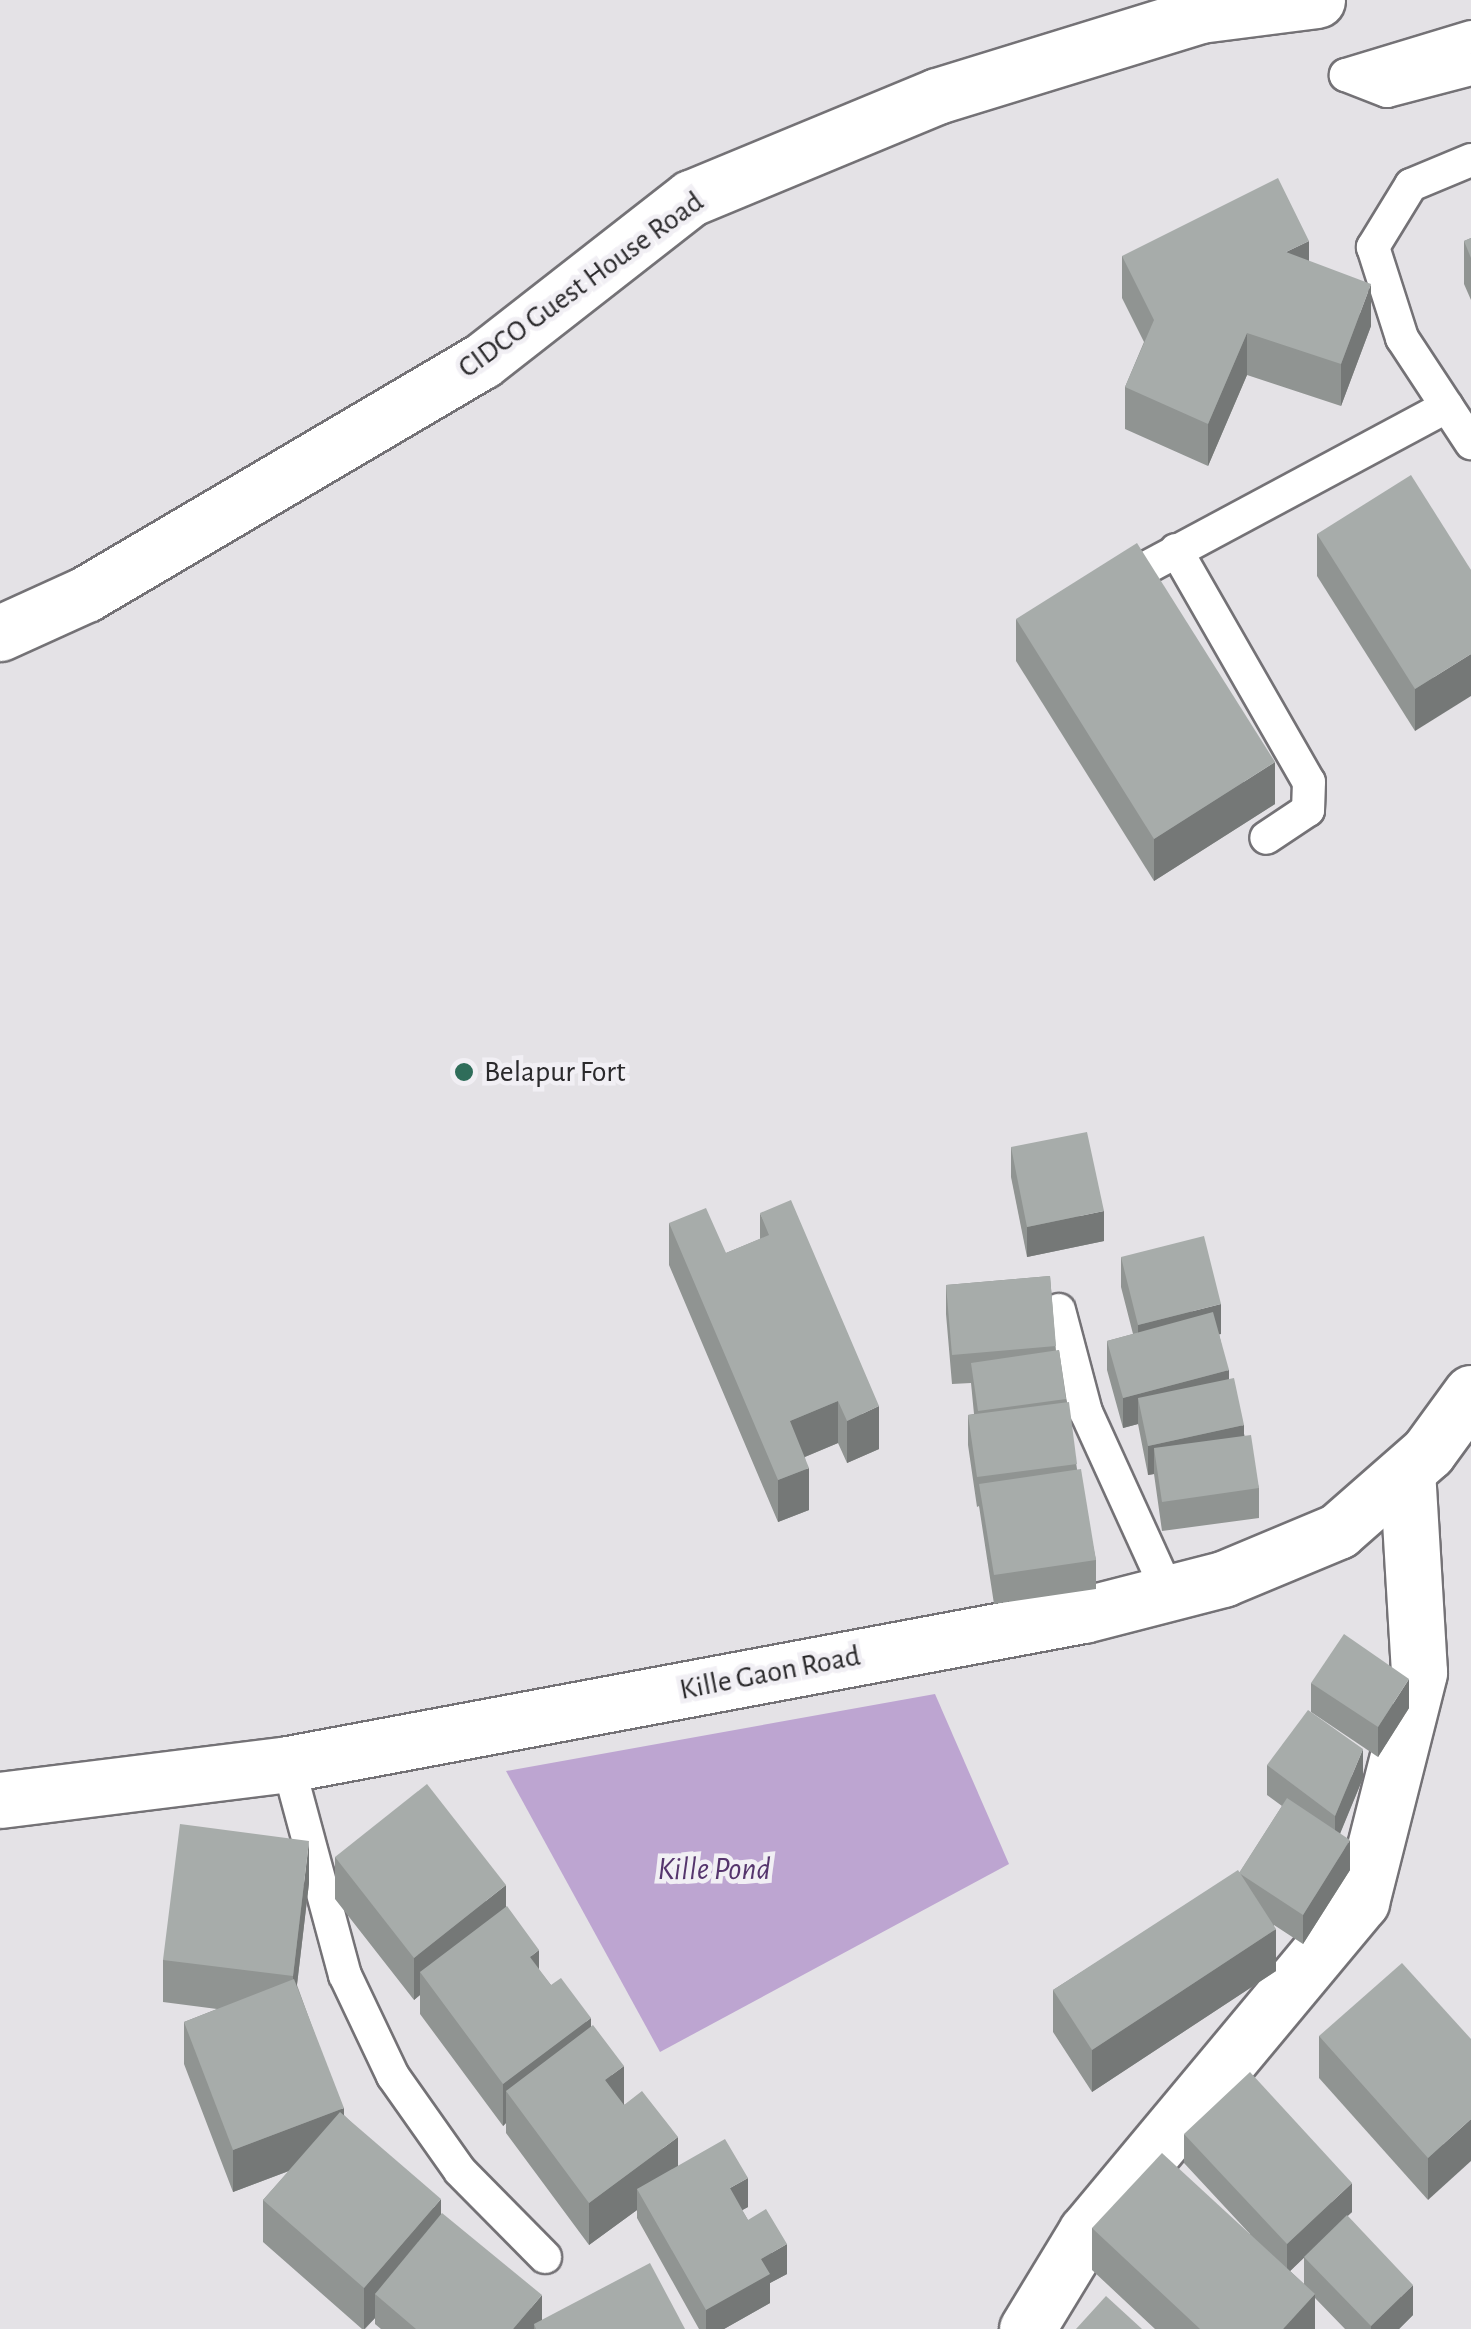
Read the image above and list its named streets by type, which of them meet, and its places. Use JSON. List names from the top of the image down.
{
  "streets": {
    "street": ["CIDCO Guest House Road", "Kille Gaon Road"]
  },
  "water": ["Kille Pond"],
  "places": ["Belapur Fort"]
}
